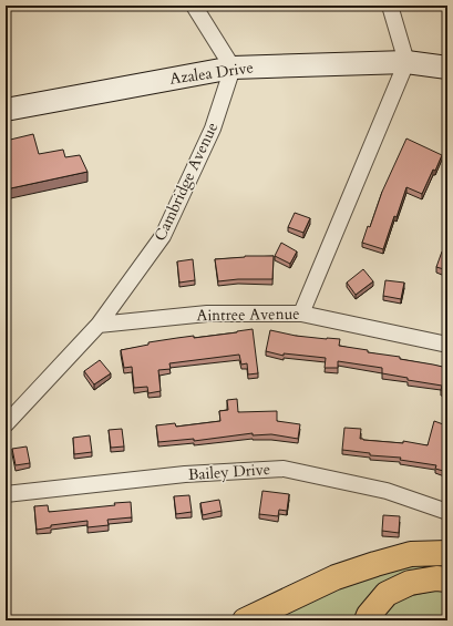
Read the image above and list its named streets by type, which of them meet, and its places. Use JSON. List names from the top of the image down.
{
  "streets": {
    "street": [
      "Azalea Drive",
      "Cambridge Avenue",
      "Aintree Avenue",
      "Bailey Drive"
    ]
  },
  "crossings": [
    ["Azalea Drive", "Cambridge Avenue"],
    ["Cambridge Avenue", "Aintree Avenue"]
  ]
}
